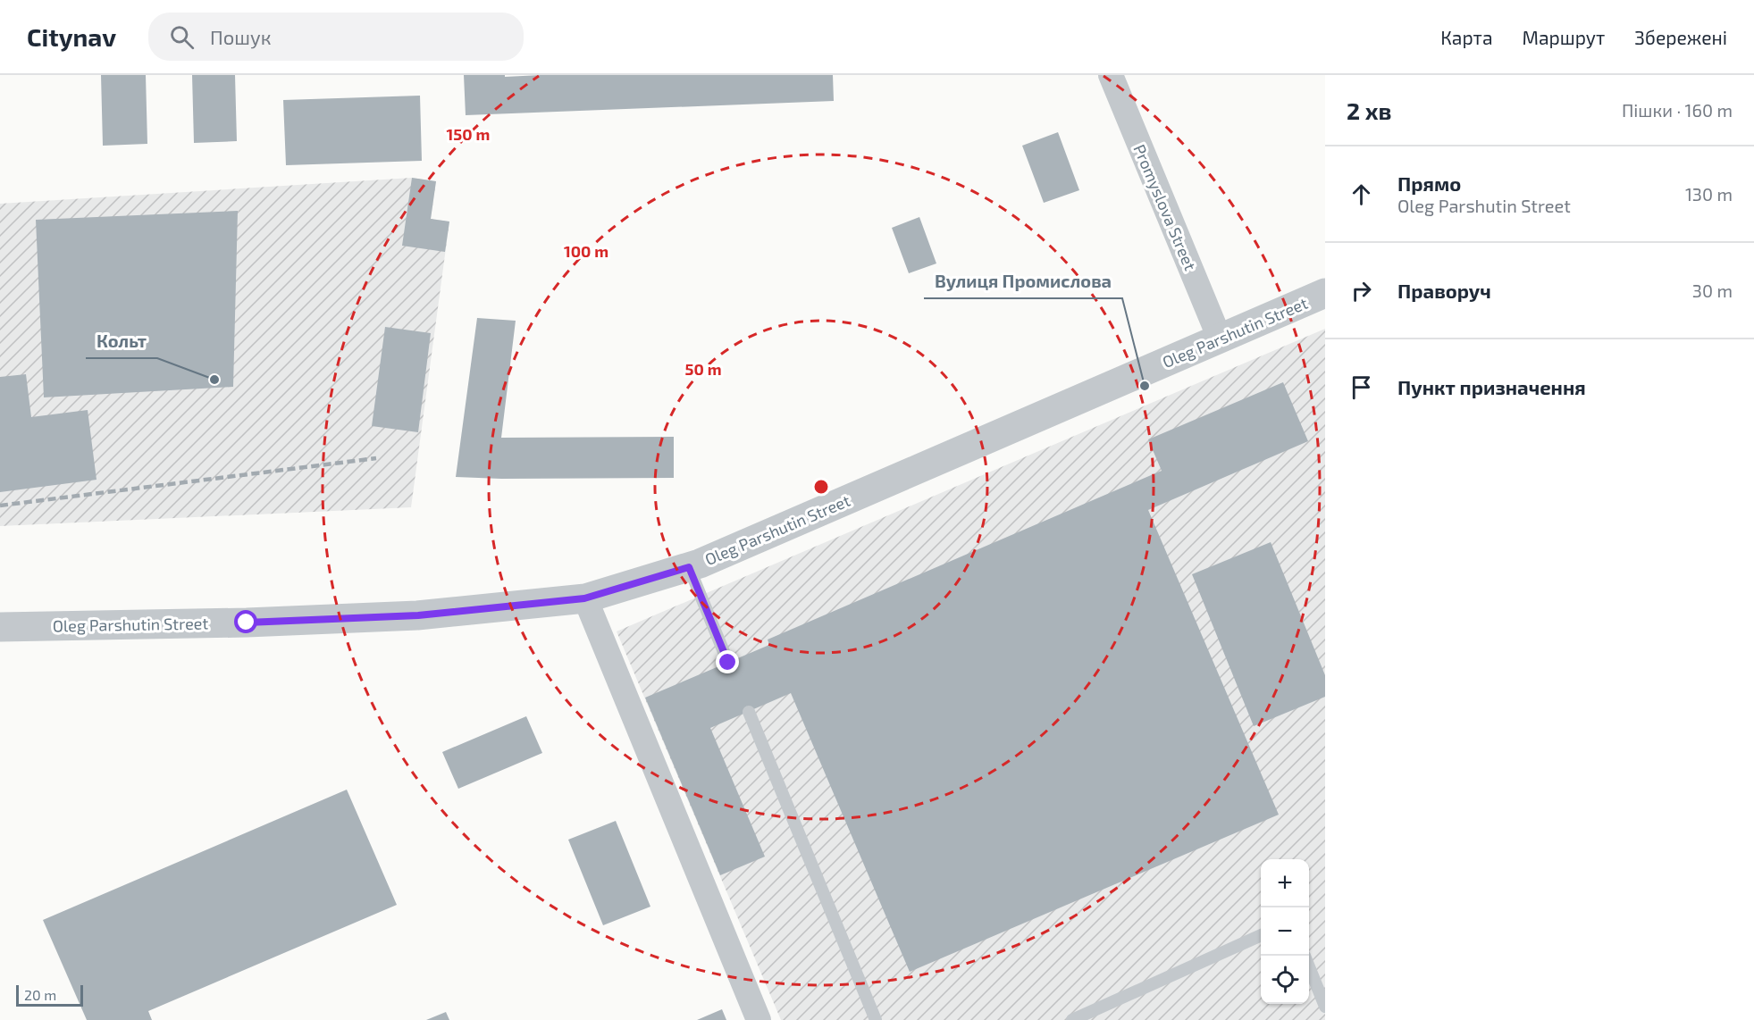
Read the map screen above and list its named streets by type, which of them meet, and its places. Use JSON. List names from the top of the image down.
{
  "streets": {
    "street": ["Promyslova Street", "Oleg Parshutin Street"]
  },
  "crossings": [
    ["Promyslova Street", "Oleg Parshutin Street"]
  ],
  "places": ["Кольт", "Вулиця Промислова"],
  "scale_bar": "20 m",
  "page": {
    "header": "Citynav",
    "search": "Пошук",
    "nav": ["Карта", "Маршрут", "Збережені"],
    "heading": ["2 хв", "Пішки · 160 m"],
    "list": [
      ["Прямо", "Oleg Parshutin Street", "130 m"],
      ["Праворуч", "30 m"],
      "Пункт призначення"
    ],
    "map_buttons": ["+", "−"],
    "scale": "20 m"
  },
  "rings": ["150 m", "100 m", "50 m"]
}
